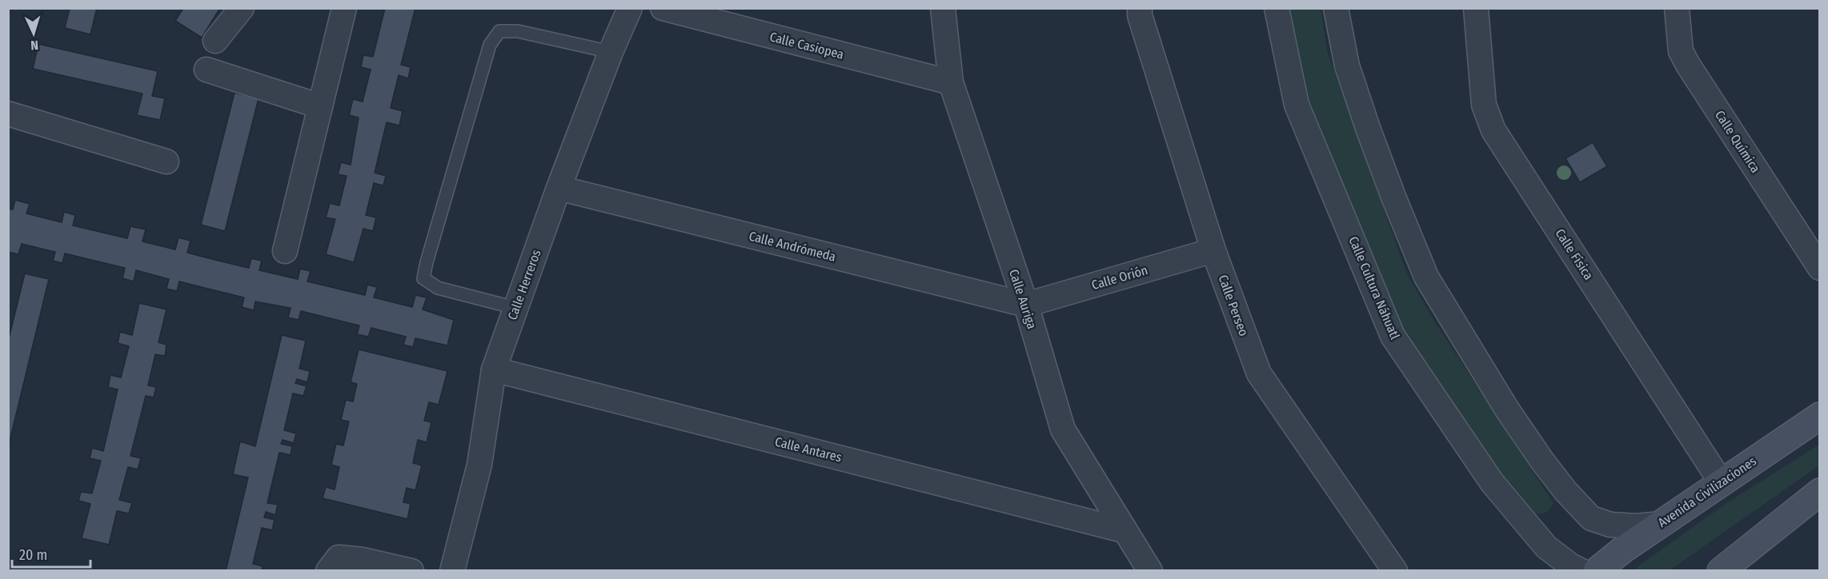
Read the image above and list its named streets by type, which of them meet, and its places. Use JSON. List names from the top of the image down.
{
  "streets": {
    "main road": ["Avenida Civilizaciones"],
    "street": [
      "Calle Casiopea",
      "Calle Química",
      "Calle Andrómeda",
      "Calle Física",
      "Calle Orión",
      "Calle Herreros",
      "Calle Cultura Náhuatl",
      "Calle Auriga",
      "Calle Perseo",
      "Calle Antares"
    ]
  },
  "crossings": [
    ["Calle Casiopea", "Calle Auriga"],
    ["Calle Andrómeda", "Calle Orión"],
    ["Calle Andrómeda", "Calle Herreros"],
    ["Calle Andrómeda", "Calle Auriga"],
    ["Calle Física", "Avenida Civilizaciones"],
    ["Calle Orión", "Calle Auriga"],
    ["Calle Orión", "Calle Perseo"],
    ["Calle Herreros", "Calle Antares"],
    ["Calle Auriga", "Calle Antares"]
  ],
  "scale_bar": "20 m",
  "north": "bottom"
}
